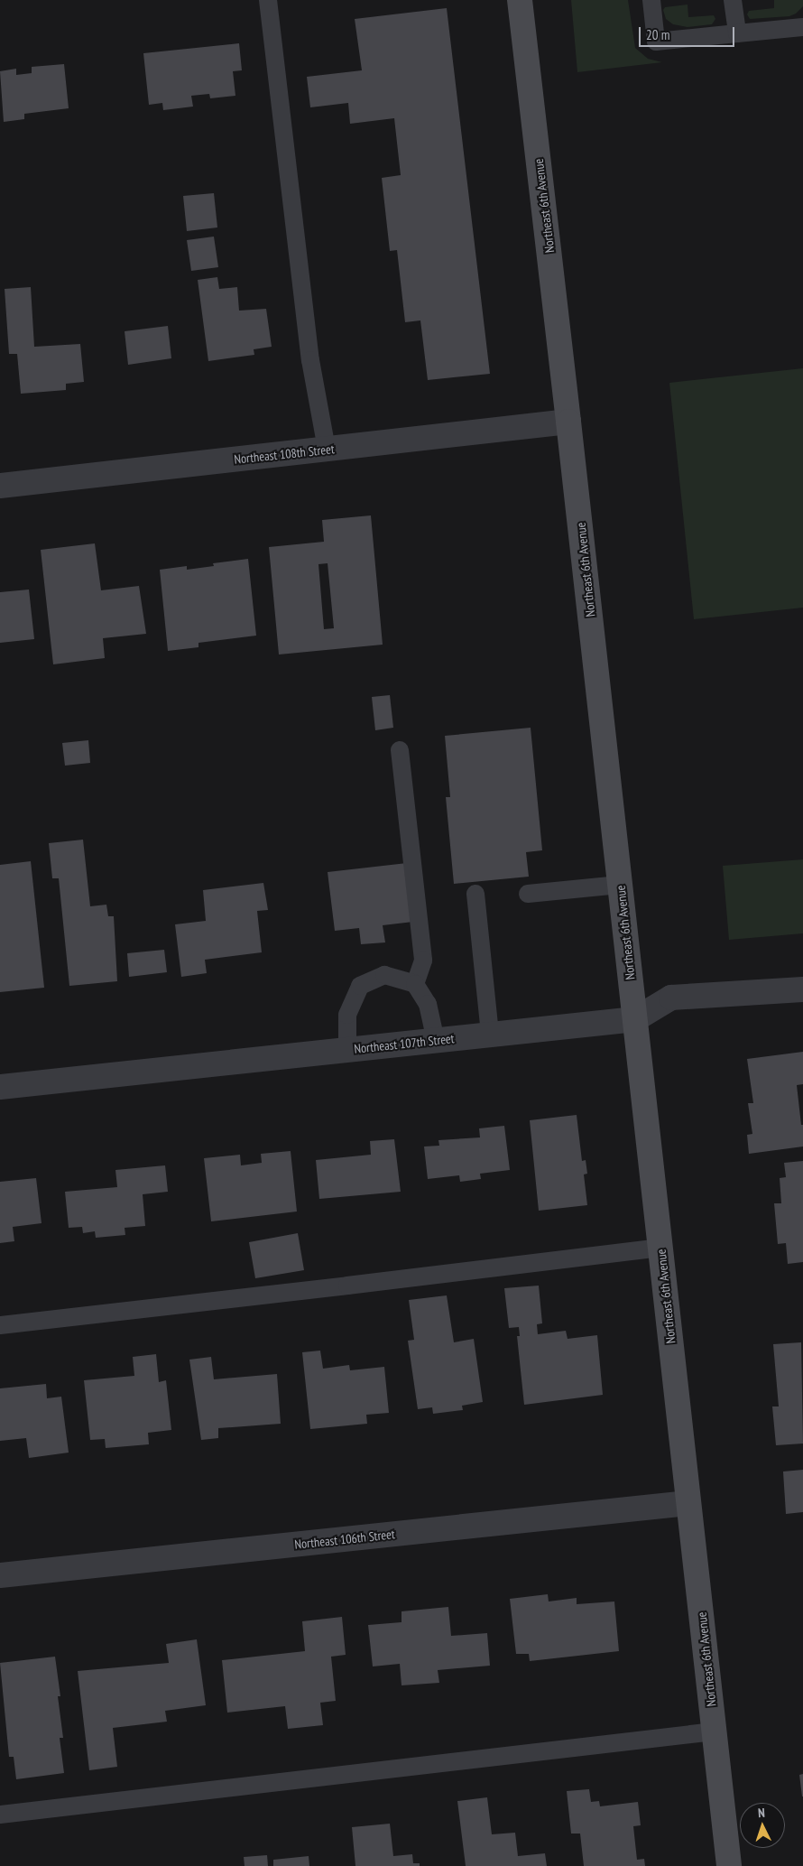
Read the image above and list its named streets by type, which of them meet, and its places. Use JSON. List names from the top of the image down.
{
  "streets": {
    "main road": ["Northeast 6th Avenue"],
    "street": ["Northeast 108th Street", "Northeast 107th Street", "Northeast 106th Street"]
  },
  "crossings": [
    ["Northeast 6th Avenue", "Northeast 108th Street"],
    ["Northeast 6th Avenue", "Northeast 107th Street"],
    ["Northeast 6th Avenue", "Northeast 106th Street"]
  ],
  "scale_bar": "20 m",
  "north": "top"
}
